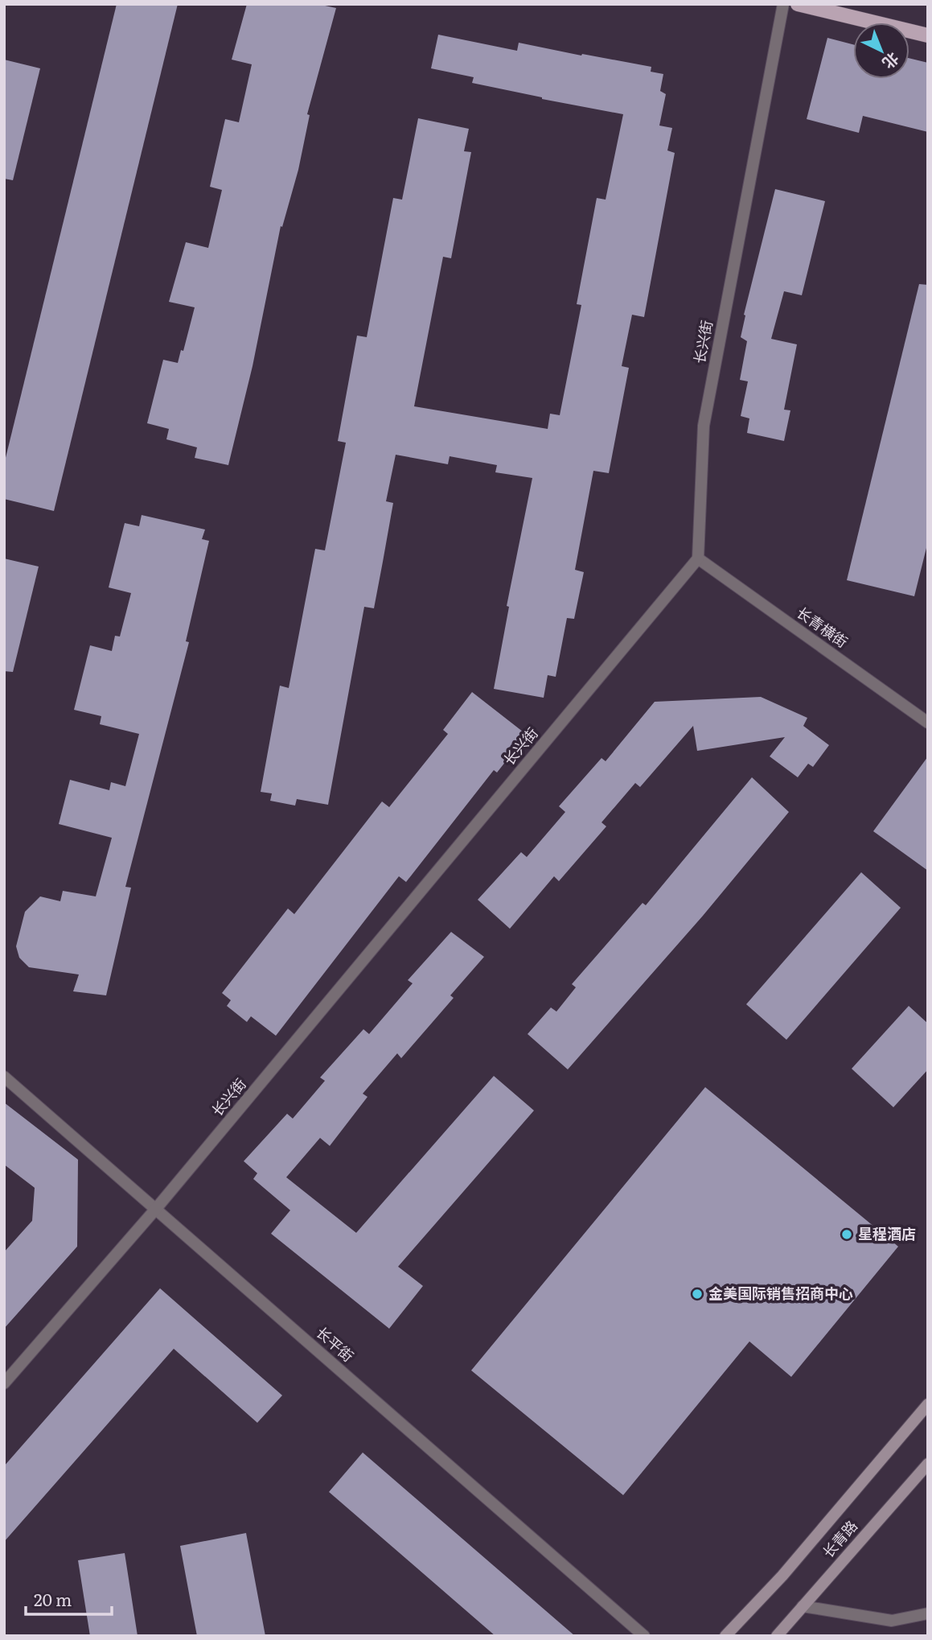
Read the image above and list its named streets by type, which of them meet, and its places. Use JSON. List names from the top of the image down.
{
  "streets": {
    "main road": ["长青路"],
    "street": ["长兴街", "长青横街", "长平街"]
  },
  "crossings": [
    ["长兴街", "长青横街"],
    ["长兴街", "长平街"]
  ],
  "places": ["星程酒店", "金美国际销售招商中心"],
  "scale_bar": "20 m",
  "north": "bottom right"
}
